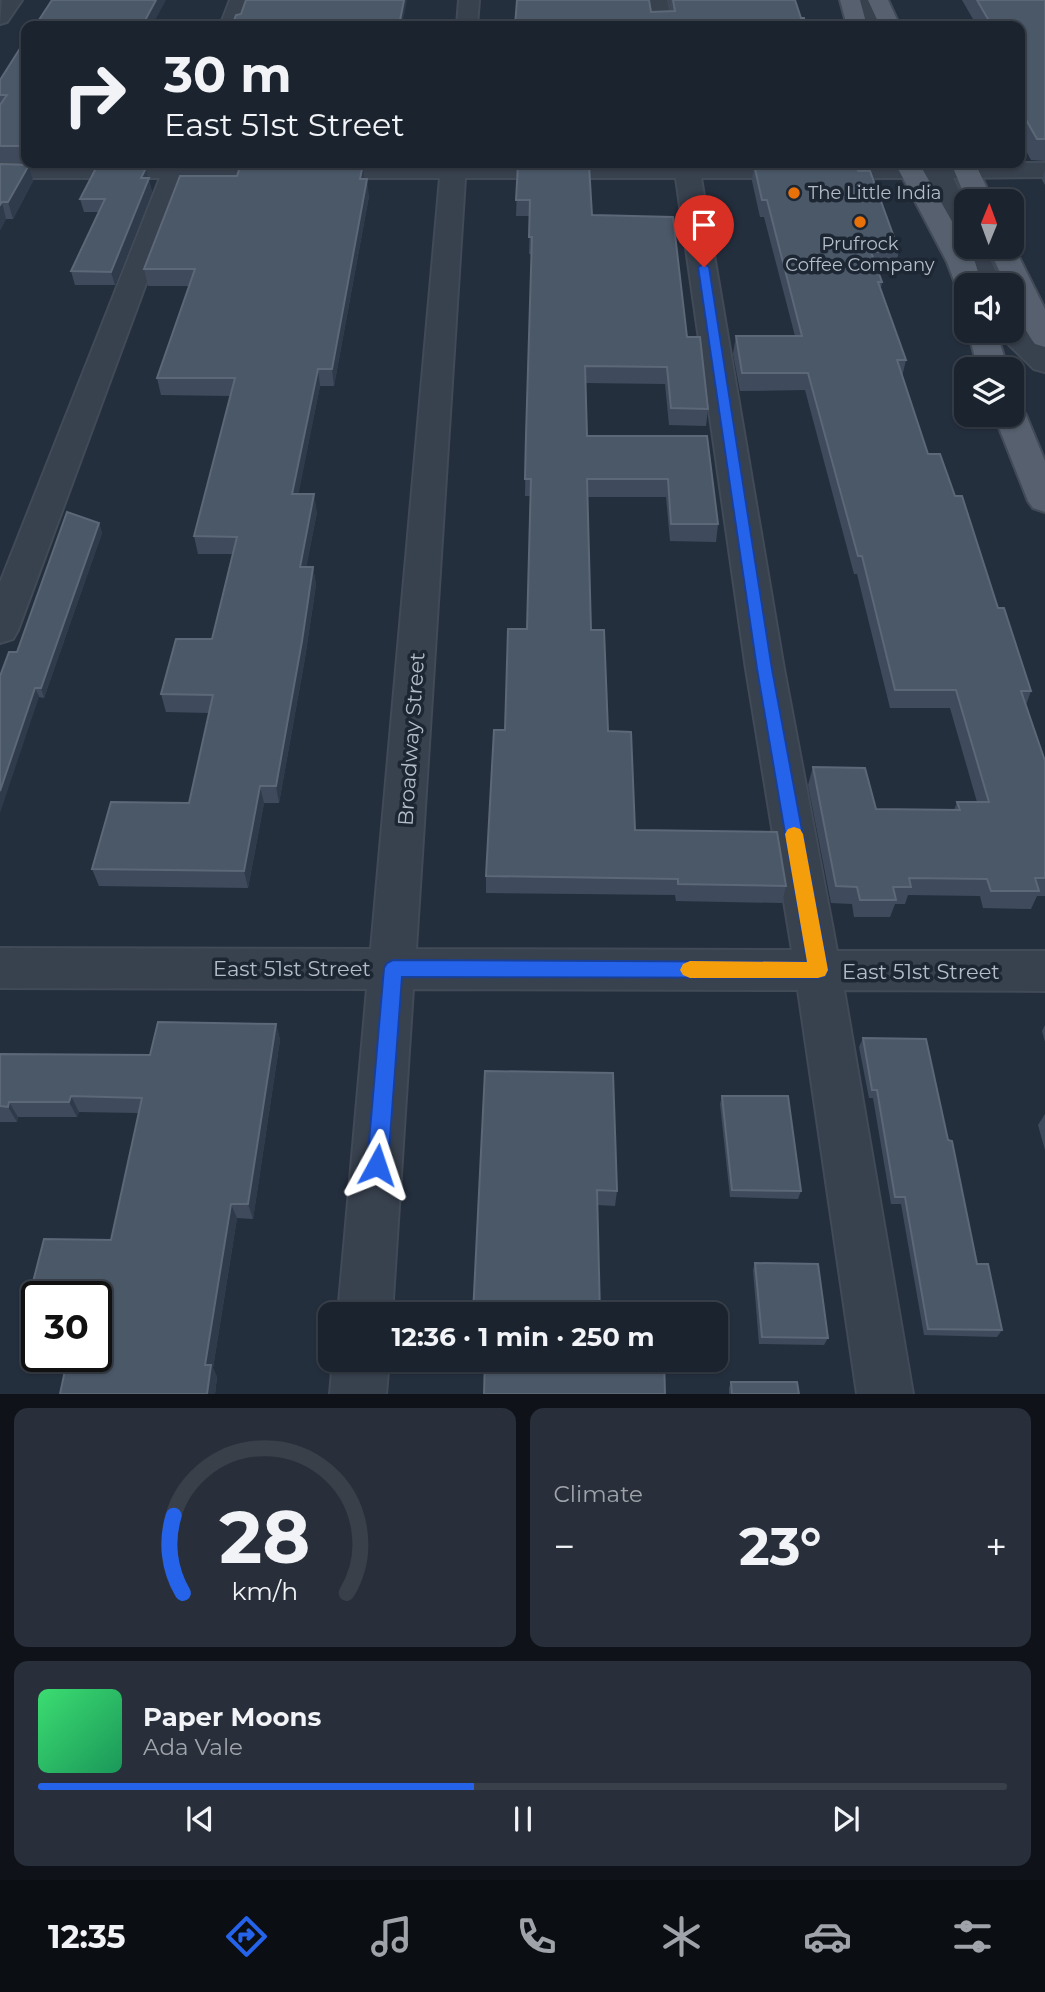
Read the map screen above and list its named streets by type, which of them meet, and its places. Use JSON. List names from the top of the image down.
{
  "streets": {
    "street": ["Broadway Street", "East 51st Street"]
  },
  "crossings": [
    ["Broadway Street", "East 51st Street"]
  ],
  "places": ["The Little India", "Prufrock Coffee Company"],
  "north": "top",
  "page": {
    "turn": ["30 m", "East 51st Street"],
    "limit": "30",
    "trip": "12:36 · 1 min · 250 m",
    "tile": "Climate",
    "heat": ["−", "23°", "+"],
    "song": ["Paper Moons", "Ada Vale"],
    "tabs": "12:35",
    "gauge": ["28", "km/h"]
  }
}
